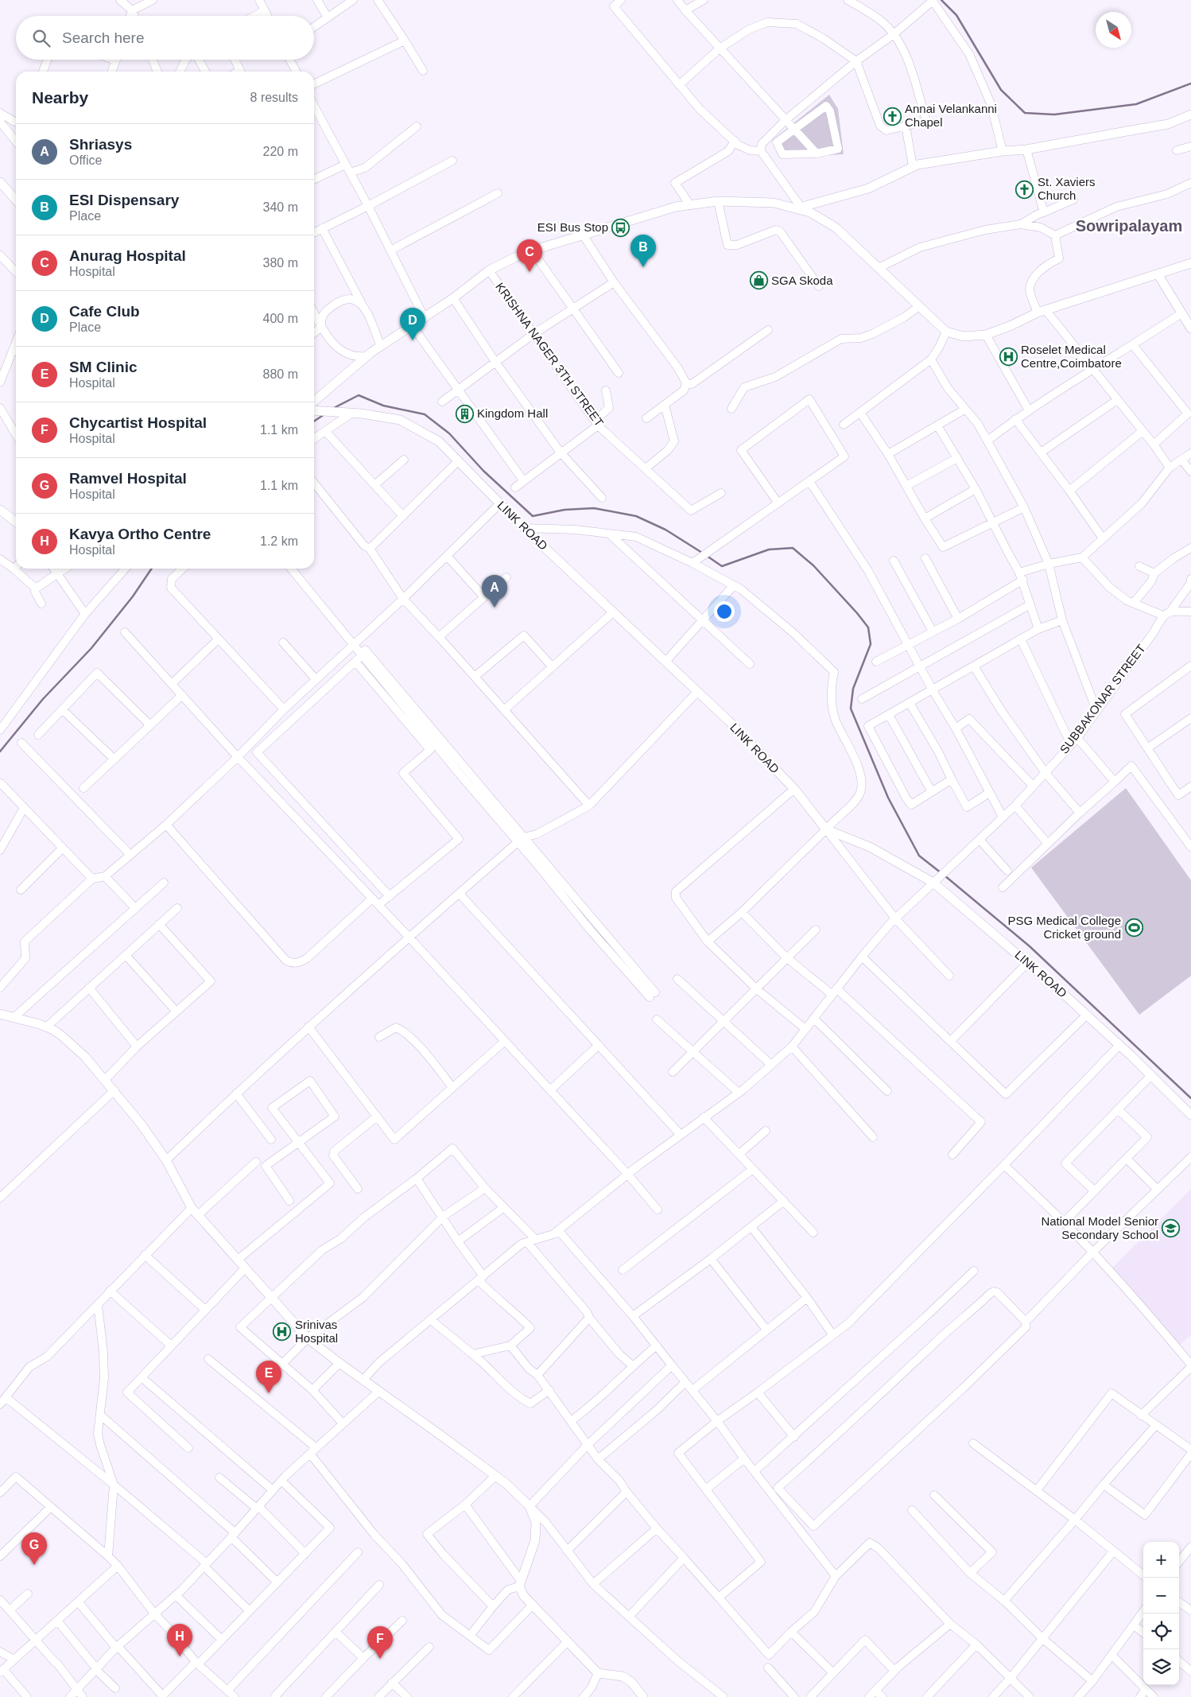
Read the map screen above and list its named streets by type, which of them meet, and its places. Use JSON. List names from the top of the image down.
{
  "streets": {
    "street": ["KRISHNA NAGER 3TH STREET", "LINK ROAD", "SUBBAKONAR STREET"]
  },
  "crossings": [
    ["LINK ROAD", "SUBBAKONAR STREET"]
  ],
  "districts": ["Sowripalayam"],
  "places": {
    "church": ["Annai Velankanni Chapel", "St. Xaviers Church"],
    "bus stop": ["ESI Bus Stop"],
    "shop": ["SGA Skoda"],
    "hospital": ["Roselet Medical Centre,Coimbatore", "Srinivas Hospital"],
    "building": ["Kingdom Hall"],
    "sports": ["PSG Medical College Cricket ground"],
    "school or university": ["National Model Senior Secondary School"]
  },
  "north": "bottom right",
  "page": {
    "search": "Search here",
    "heading": ["Nearby", "8 results"],
    "list": [
      {
        "mark": "A",
        "name": "Shriasys",
        "note": "Office",
        "value": "220 m"
      },
      {
        "mark": "B",
        "name": "ESI Dispensary",
        "note": "Place",
        "value": "340 m"
      },
      {
        "mark": "C",
        "name": "Anurag Hospital",
        "note": "Hospital",
        "value": "380 m"
      },
      {
        "mark": "D",
        "name": "Cafe Club",
        "note": "Place",
        "value": "400 m"
      },
      {
        "mark": "E",
        "name": "SM Clinic",
        "note": "Hospital",
        "value": "880 m"
      },
      {
        "mark": "F",
        "name": "Chycartist Hospital",
        "note": "Hospital",
        "value": "1.1 km"
      },
      {
        "mark": "G",
        "name": "Ramvel Hospital",
        "note": "Hospital",
        "value": "1.1 km"
      },
      {
        "mark": "H",
        "name": "Kavya Ortho Centre",
        "note": "Hospital",
        "value": "1.2 km"
      }
    ],
    "pins": [
      "B",
      "C",
      "D",
      "A",
      "E",
      "G",
      "H",
      "F"
    ],
    "map_buttons": ["+", "−"]
  }
}
